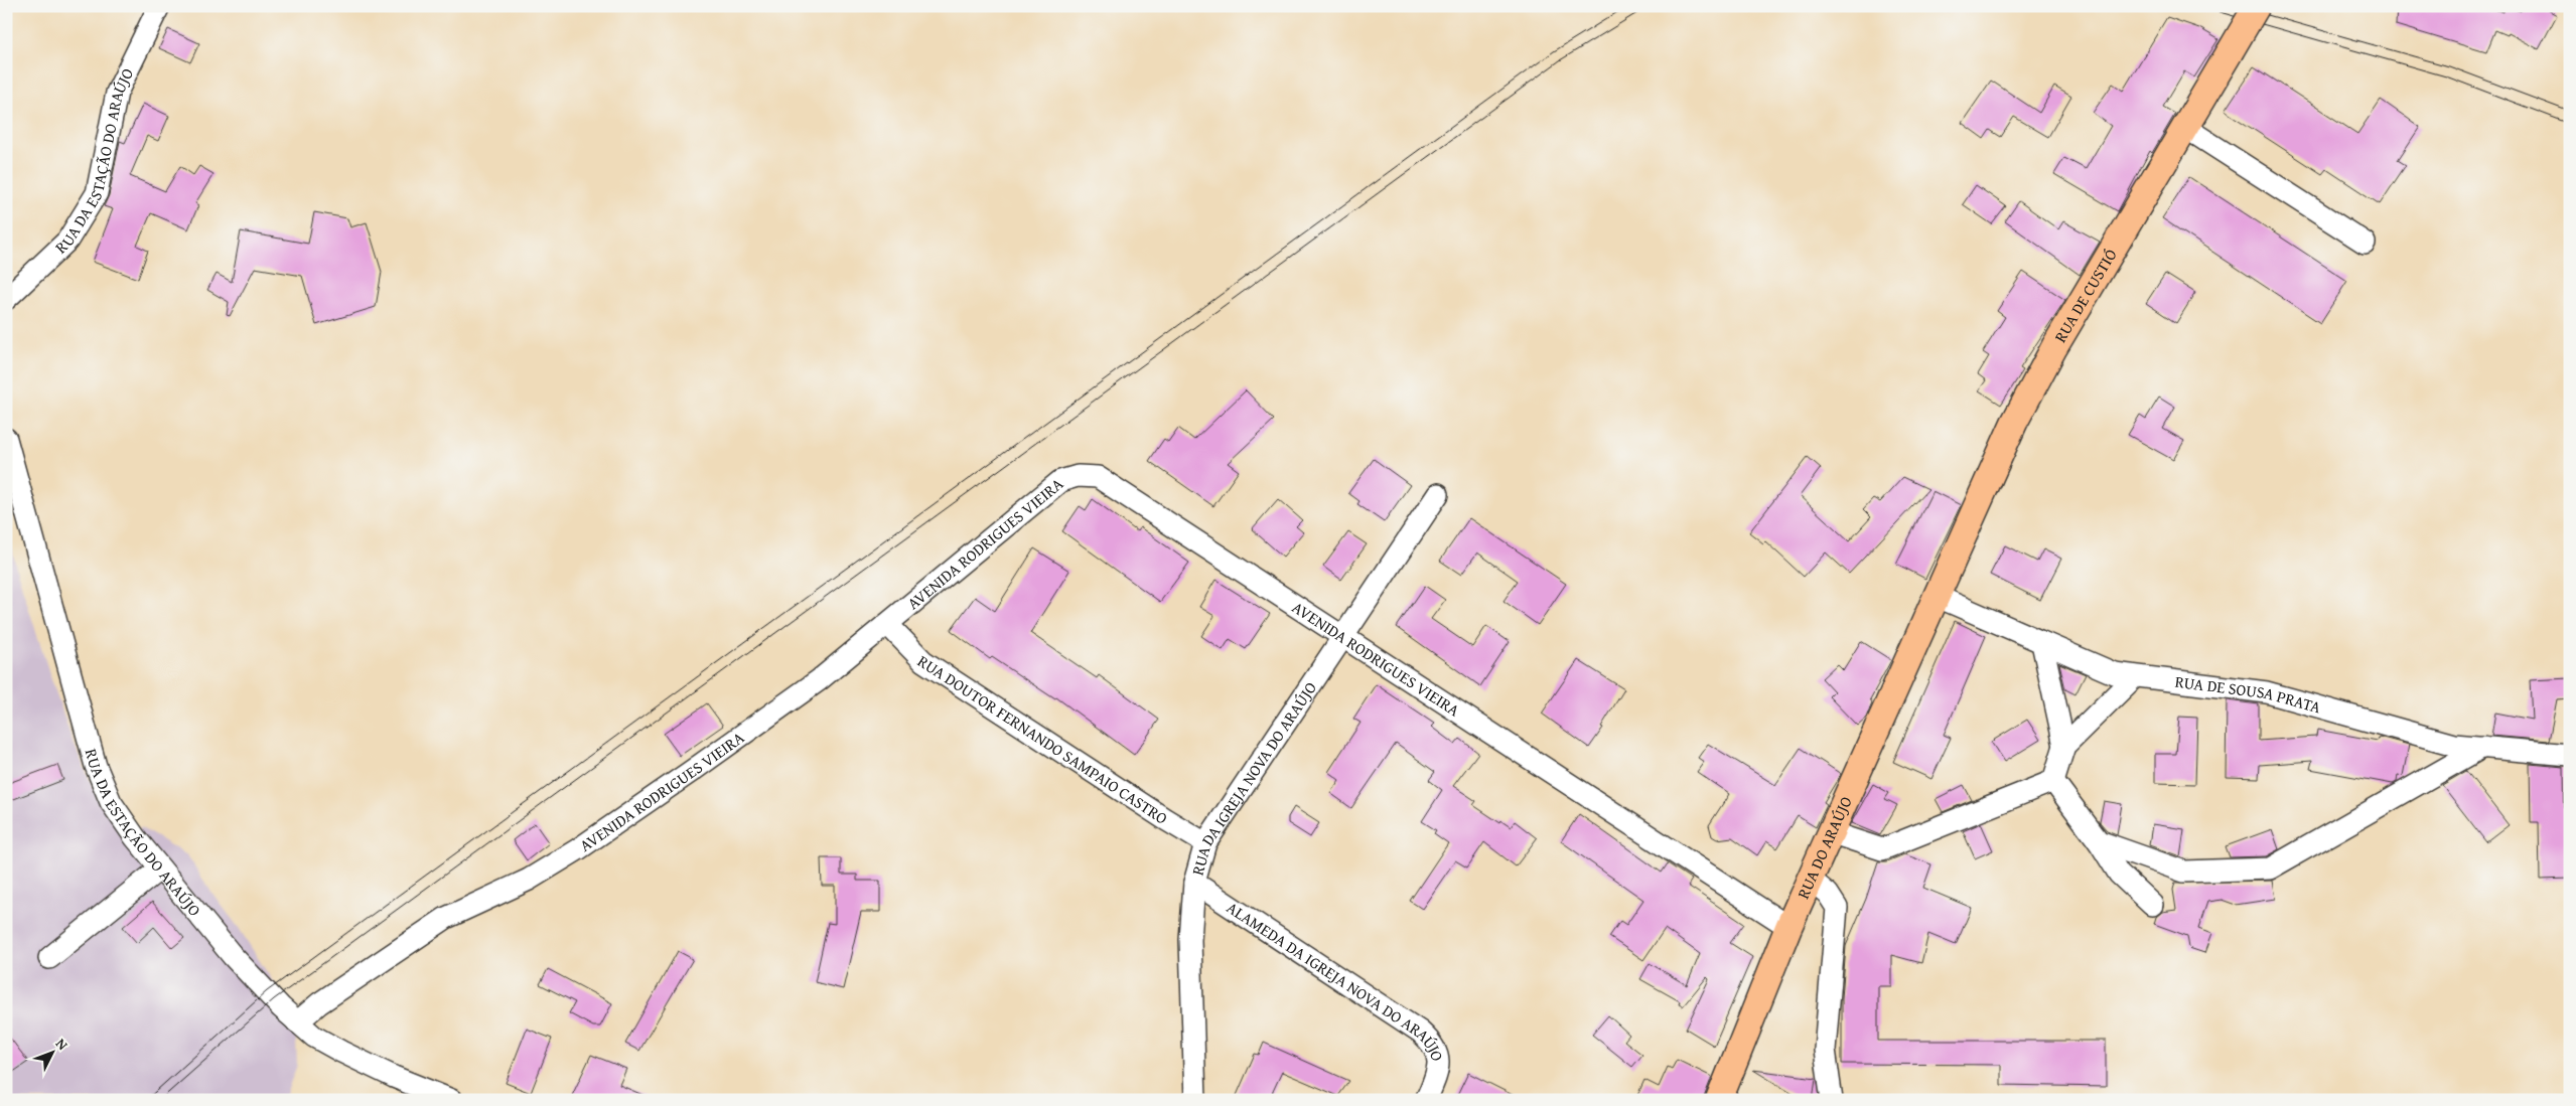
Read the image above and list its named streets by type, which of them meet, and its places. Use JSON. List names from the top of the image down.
{
  "streets": {
    "main road": ["RUA DE CUSTIÓ", "RUA DO ARAÚJO"],
    "street": [
      "RUA DA ESTAÇÃO DO ARAÚJO",
      "AVENIDA RODRIGUES VIEIRA",
      "RUA DE SOUSA PRATA",
      "RUA DOUTOR FERNANDO SAMPAIO CASTRO",
      "RUA DA IGREJA NOVA DO ARAÚJO",
      "ALAMEDA DA IGREJA NOVA DO ARAÚJO"
    ]
  },
  "crossings": [
    ["RUA DA ESTAÇÃO DO ARAÚJO", "AVENIDA RODRIGUES VIEIRA"],
    ["RUA DE CUSTIÓ", "RUA DE SOUSA PRATA"],
    ["RUA DE CUSTIÓ", "RUA DO ARAÚJO"],
    ["AVENIDA RODRIGUES VIEIRA", "RUA DOUTOR FERNANDO SAMPAIO CASTRO"],
    ["AVENIDA RODRIGUES VIEIRA", "RUA DA IGREJA NOVA DO ARAÚJO"],
    ["AVENIDA RODRIGUES VIEIRA", "RUA DO ARAÚJO"],
    ["RUA DE SOUSA PRATA", "RUA DO ARAÚJO"],
    ["RUA DOUTOR FERNANDO SAMPAIO CASTRO", "RUA DA IGREJA NOVA DO ARAÚJO"],
    ["RUA DA IGREJA NOVA DO ARAÚJO", "ALAMEDA DA IGREJA NOVA DO ARAÚJO"]
  ],
  "north": "top right"
}
